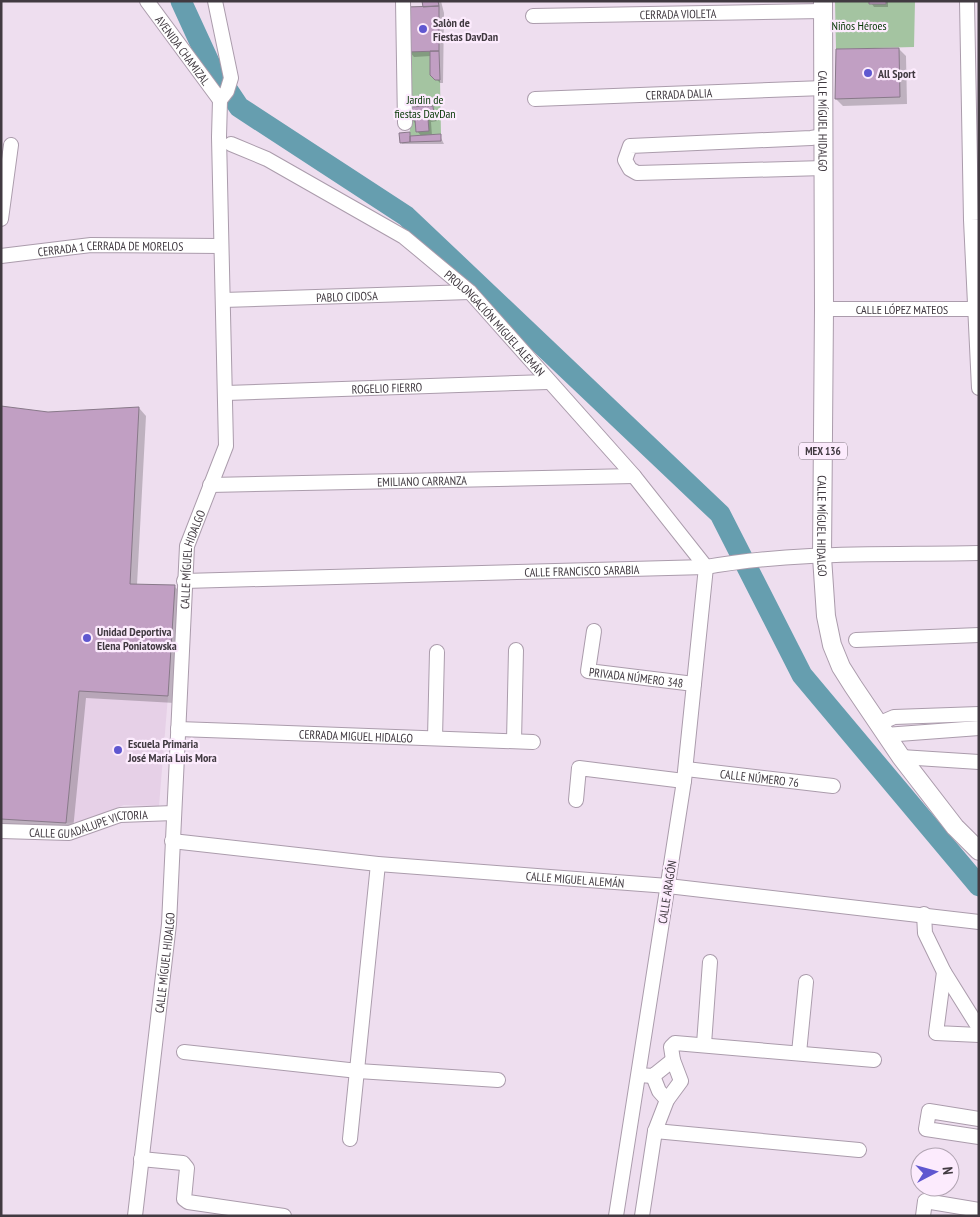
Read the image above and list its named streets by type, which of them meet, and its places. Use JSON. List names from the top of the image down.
{
  "streets": {
    "main road": ["CALLE MÍGUEL HIDALGO", "MEX 136"],
    "street": [
      "CERRADA VIOLETA",
      "AVENIDA CHAMIZAL",
      "CERRADA DALIA",
      "CERRADA 1 CERRADA DE MORELOS",
      "PABLO CIDOSA",
      "CALLE LÓPEZ MATEOS",
      "PROLONGACIÓN MIGUEL ALEMÁN",
      "ROGELIO FIERRO",
      "EMILIANO CARRANZA",
      "CALLE FRANCISCO SARABIA",
      "PRIVADA NÚMERO 348",
      "CERRADA MIGUEL HIDALGO",
      "CALLE NÚMERO 76",
      "CALLE GUADALUPE VICTORIA",
      "CALLE MIGUEL ALEMÁN",
      "CALLE ARAGÓN"
    ]
  },
  "crossings": [
    ["CERRADA VIOLETA", "CALLE MÍGUEL HIDALGO"],
    ["AVENIDA CHAMIZAL", "CALLE MÍGUEL HIDALGO"],
    ["CERRADA DALIA", "CALLE MÍGUEL HIDALGO"],
    ["CALLE MÍGUEL HIDALGO", "CERRADA 1 CERRADA DE MORELOS"],
    ["CALLE MÍGUEL HIDALGO", "PABLO CIDOSA"],
    ["CALLE MÍGUEL HIDALGO", "CALLE LÓPEZ MATEOS"],
    ["CALLE MÍGUEL HIDALGO", "ROGELIO FIERRO"],
    ["CALLE MÍGUEL HIDALGO", "EMILIANO CARRANZA"],
    ["CALLE MÍGUEL HIDALGO", "CALLE FRANCISCO SARABIA"],
    ["CALLE MÍGUEL HIDALGO", "CERRADA MIGUEL HIDALGO"],
    ["CALLE MÍGUEL HIDALGO", "CALLE GUADALUPE VICTORIA"],
    ["CALLE MÍGUEL HIDALGO", "CALLE MIGUEL ALEMÁN"],
    ["PABLO CIDOSA", "PROLONGACIÓN MIGUEL ALEMÁN"],
    ["PROLONGACIÓN MIGUEL ALEMÁN", "ROGELIO FIERRO"],
    ["PROLONGACIÓN MIGUEL ALEMÁN", "EMILIANO CARRANZA"],
    ["PROLONGACIÓN MIGUEL ALEMÁN", "CALLE FRANCISCO SARABIA"],
    ["PROLONGACIÓN MIGUEL ALEMÁN", "CALLE ARAGÓN"],
    ["CALLE FRANCISCO SARABIA", "CALLE ARAGÓN"],
    ["PRIVADA NÚMERO 348", "CALLE ARAGÓN"],
    ["CALLE NÚMERO 76", "CALLE ARAGÓN"],
    ["CALLE MIGUEL ALEMÁN", "CALLE ARAGÓN"]
  ],
  "parks": ["Niños Héroes", "Jardìn de fiestas DavDan"],
  "places": [
    "Salòn de Fiestas DavDan",
    "All Sport",
    "Unidad Deportiva Elena Poniatowska",
    "Escuela Primaria José María Luis Mora"
  ],
  "north": "right"
}
